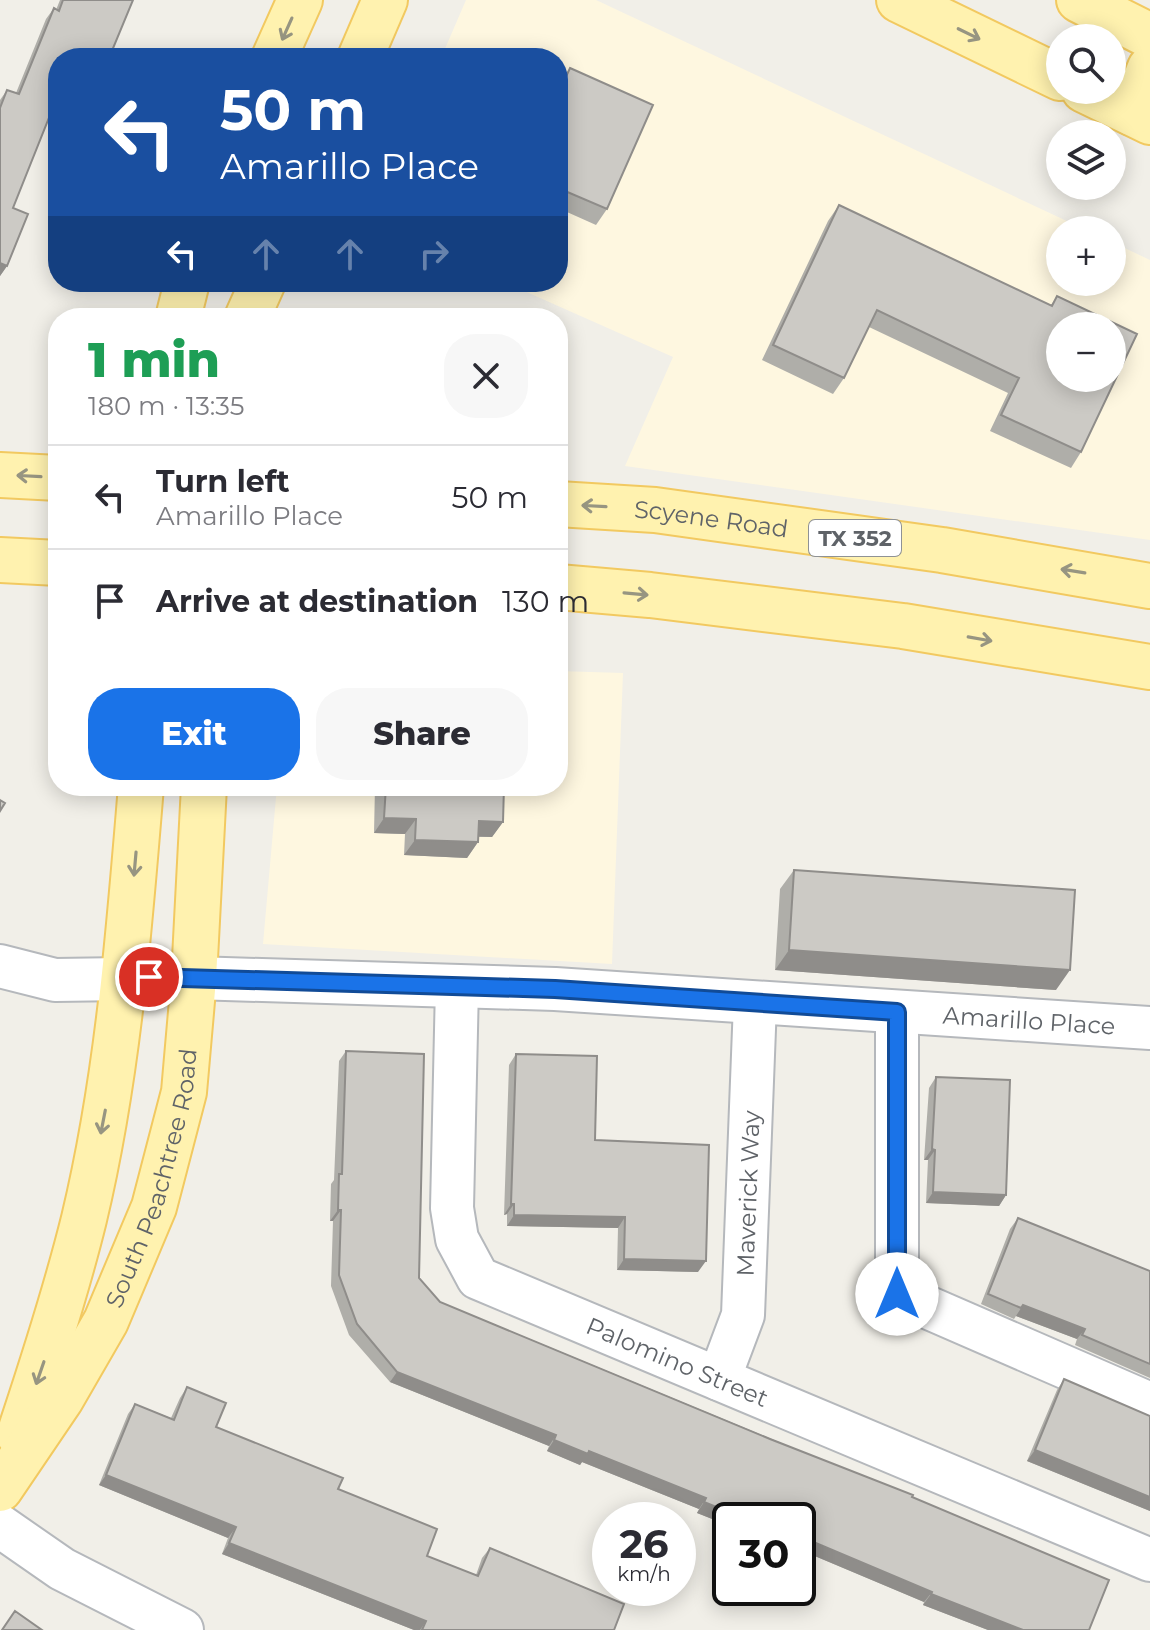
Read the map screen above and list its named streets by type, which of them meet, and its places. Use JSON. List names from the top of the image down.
{
  "streets": {
    "main road": ["Scyene Road", "TX 352", "South Peachtree Road"],
    "street": ["Amarillo Place", "Maverick Way", "Palomino Street"]
  },
  "crossings": [
    ["Amarillo Place", "South Peachtree Road"],
    ["Amarillo Place", "Maverick Way"],
    ["Amarillo Place", "Palomino Street"],
    ["Maverick Way", "Palomino Street"]
  ],
  "page": {
    "map_buttons": ["+", "−"],
    "turn": ["50 m", "Amarillo Place"],
    "heading": ["1 min", "180 m · 13:35"],
    "list": [
      {
        "name": "Turn left",
        "note": "Amarillo Place",
        "value": "50 m"
      },
      {
        "name": "Arrive at destination",
        "value": "130 m"
      }
    ],
    "buttons": ["Exit", "Share"],
    "speed": "26 km/h",
    "limit": "30"
  }
}
